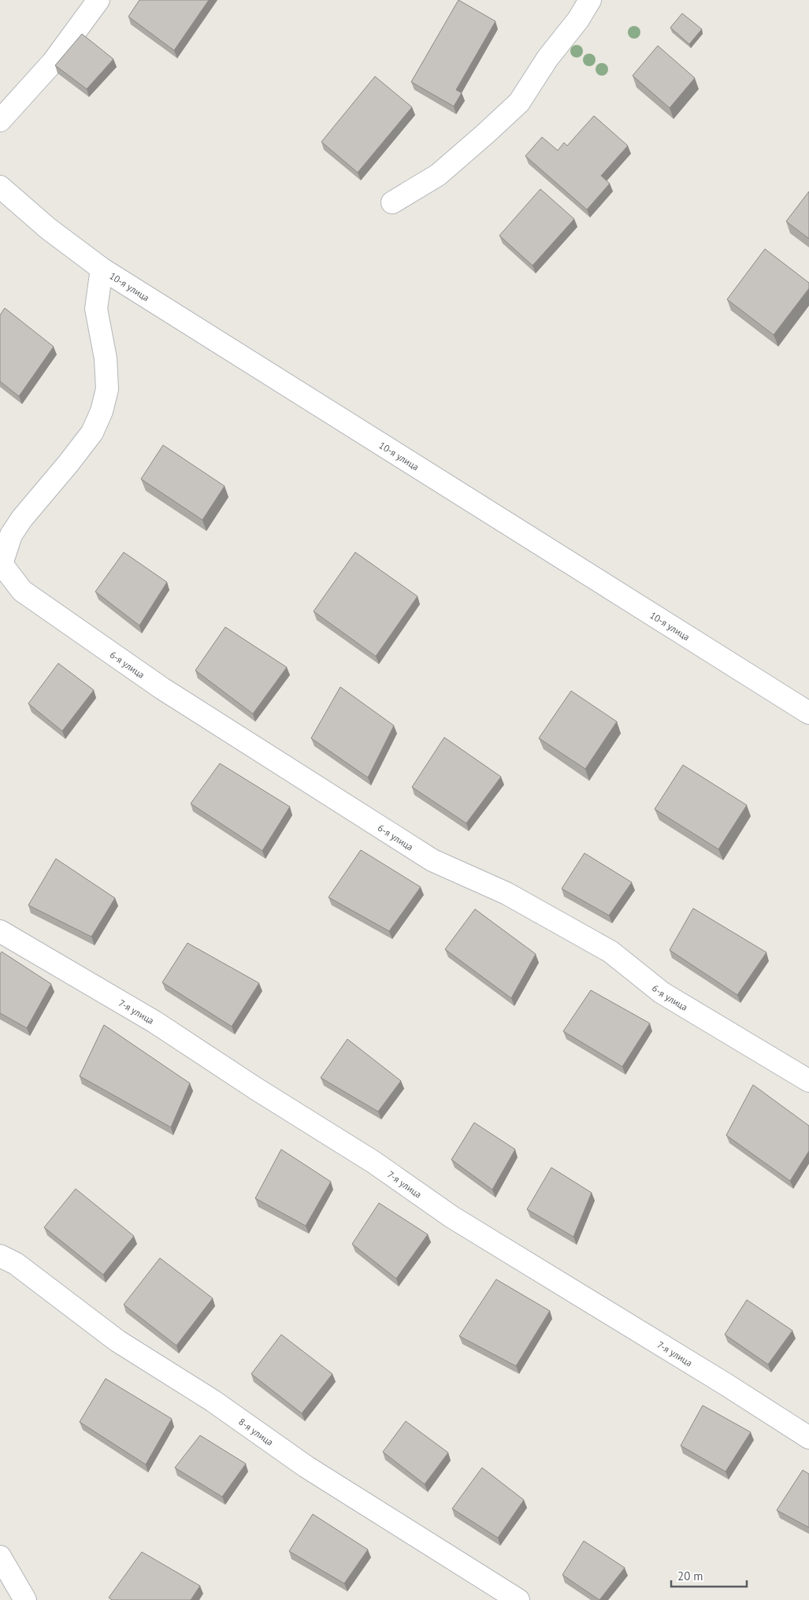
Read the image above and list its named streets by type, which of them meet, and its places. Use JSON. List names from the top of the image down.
{
  "streets": {
    "street": [
      "10-я улица",
      "6-я улица",
      "7-я улица",
      "8-я улица"
    ]
  },
  "scale_bar": "20 m"
}
